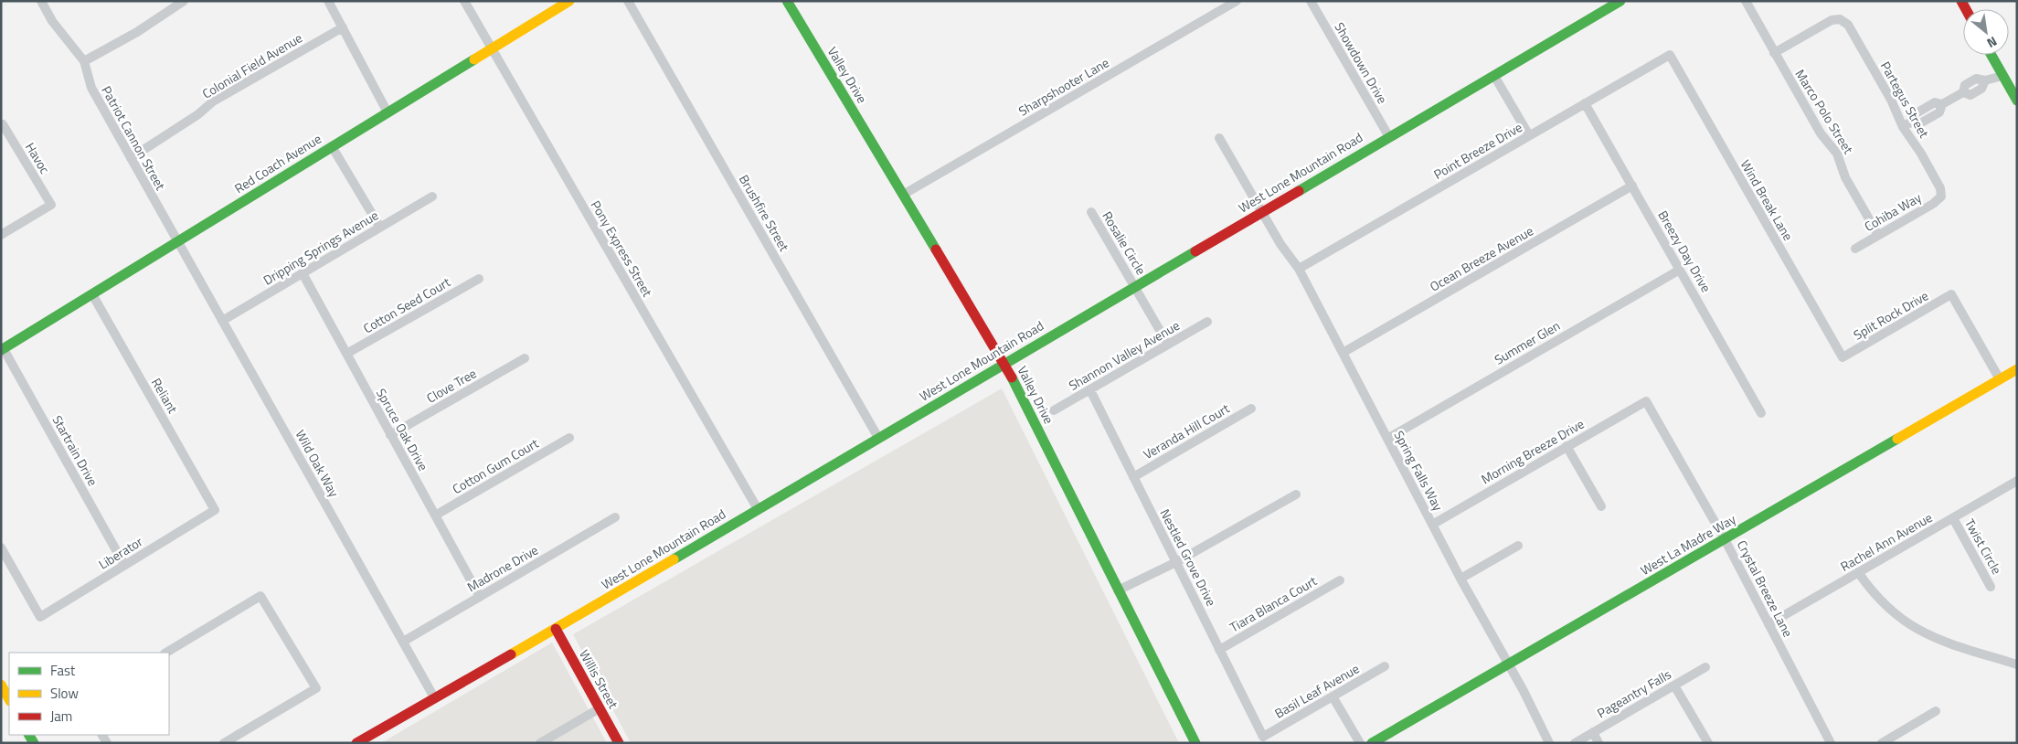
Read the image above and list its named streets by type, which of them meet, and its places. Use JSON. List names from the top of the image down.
{
  "streets": {
    "street": [
      "Showdown Drive",
      "Colonial Field Avenue",
      "Valley Drive",
      "Sharpshooter Lane",
      "Partegus Street",
      "Marco Polo Street",
      "Patriot Cannon Street",
      "Point Breeze Drive",
      "Havoc",
      "Red Coach Avenue",
      "West Lone Mountain Road",
      "Wind Break Lane",
      "Cohiba Way",
      "Brushfire Street",
      "Rosalie Circle",
      "Dripping Springs Avenue",
      "Pony Express Street",
      "Breezy Day Drive",
      "Ocean Breeze Avenue",
      "Cotton Seed Court",
      "Split Rock Drive",
      "Summer Glen",
      "Shannon Valley Avenue",
      "Clove Tree",
      "Reliant",
      "Spruce Oak Drive",
      "Veranda Hill Court",
      "Startrain Drive",
      "Morning Breeze Drive",
      "Wild Oak Way",
      "Cotton Gum Court",
      "Spring Falls Way",
      "Rachel Ann Avenue",
      "West La Madre Way",
      "Twist Circle",
      "Liberator",
      "Nestled Grove Drive",
      "Madrone Drive",
      "Crystal Breeze Lane",
      "Tiara Blanca Court",
      "Willis Street",
      "Basil Leaf Avenue",
      "Pageantry Falls"
    ]
  },
  "crossings": [
    ["Showdown Drive", "West Lone Mountain Road"],
    ["Colonial Field Avenue", "Patriot Cannon Street"],
    ["Valley Drive", "Sharpshooter Lane"],
    ["Valley Drive", "West Lone Mountain Road"],
    ["Partegus Street", "Marco Polo Street"],
    ["Partegus Street", "Cohiba Way"],
    ["Marco Polo Street", "Cohiba Way"],
    ["Patriot Cannon Street", "Red Coach Avenue"],
    ["Patriot Cannon Street", "Wild Oak Way"],
    ["Point Breeze Drive", "Wind Break Lane"],
    ["Point Breeze Drive", "Breezy Day Drive"],
    ["Point Breeze Drive", "Spring Falls Way"],
    ["Red Coach Avenue", "Pony Express Street"],
    ["Red Coach Avenue", "Reliant"],
    ["Red Coach Avenue", "Startrain Drive"],
    ["Red Coach Avenue", "Wild Oak Way"],
    ["West Lone Mountain Road", "Brushfire Street"],
    ["West Lone Mountain Road", "Rosalie Circle"],
    ["West Lone Mountain Road", "Pony Express Street"],
    ["West Lone Mountain Road", "Wild Oak Way"],
    ["West Lone Mountain Road", "Spring Falls Way"],
    ["West Lone Mountain Road", "Willis Street"],
    ["Wind Break Lane", "Split Rock Drive"],
    ["Rosalie Circle", "Shannon Valley Avenue"],
    ["Dripping Springs Avenue", "Spruce Oak Drive"],
    ["Dripping Springs Avenue", "Wild Oak Way"],
    ["Breezy Day Drive", "Ocean Breeze Avenue"],
    ["Breezy Day Drive", "Summer Glen"],
    ["Ocean Breeze Avenue", "Spring Falls Way"],
    ["Cotton Seed Court", "Spruce Oak Drive"],
    ["Split Rock Drive", "West La Madre Way"],
    ["Summer Glen", "Spring Falls Way"],
    ["Shannon Valley Avenue", "Nestled Grove Drive"],
    ["Clove Tree", "Spruce Oak Drive"],
    ["Reliant", "Liberator"],
    ["Spruce Oak Drive", "Cotton Gum Court"],
    ["Spruce Oak Drive", "Madrone Drive"],
    ["Veranda Hill Court", "Nestled Grove Drive"],
    ["Startrain Drive", "Liberator"],
    ["Morning Breeze Drive", "Spring Falls Way"],
    ["Morning Breeze Drive", "Crystal Breeze Lane"],
    ["Wild Oak Way", "Madrone Drive"],
    ["Spring Falls Way", "West La Madre Way"],
    ["Rachel Ann Avenue", "Twist Circle"],
    ["Rachel Ann Avenue", "Crystal Breeze Lane"],
    ["West La Madre Way", "Crystal Breeze Lane"],
    ["Nestled Grove Drive", "Tiara Blanca Court"],
    ["Nestled Grove Drive", "Basil Leaf Avenue"]
  ],
  "legend": ["Fast", "Slow", "Jam"],
  "north": "bottom right"
}
